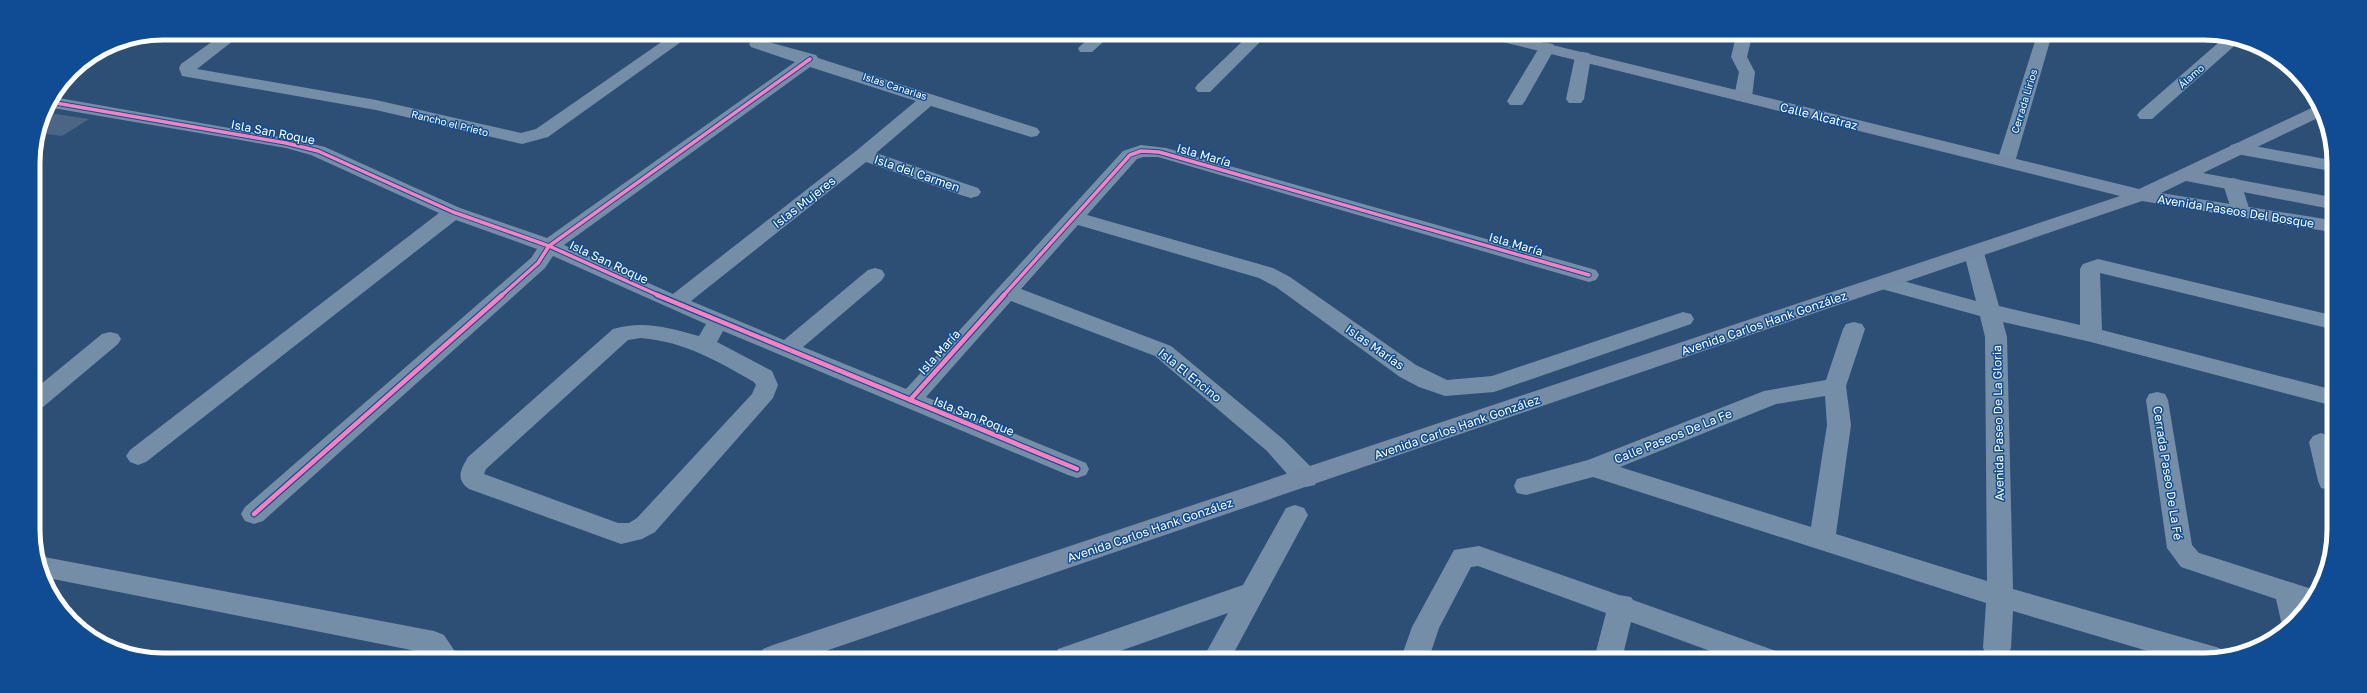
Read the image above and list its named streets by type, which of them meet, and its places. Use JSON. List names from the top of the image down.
{
  "streets": {
    "main road": ["Calle Alcatraz", "Avenida Paseos Del Bosque", "Avenida Carlos Hank González"],
    "street": [
      "Álamo",
      "Islas Canarias",
      "Cerrada Lirios",
      "Rancho el Prieto",
      "Isla San Roque",
      "Isla María",
      "Isla del Carmen",
      "Islas Mujeres",
      "Islas Marías",
      "Isla El Encino",
      "Avenida Paseo De La Gloria",
      "Calle Paseos De La Fe",
      "Cerrada Paseo De La Fé"
    ]
  },
  "crossings": [
    ["Islas Canarias", "Islas Mujeres"],
    ["Cerrada Lirios", "Calle Alcatraz"],
    ["Calle Alcatraz", "Avenida Paseos Del Bosque"],
    ["Calle Alcatraz", "Avenida Carlos Hank González"],
    ["Isla San Roque", "Isla María"],
    ["Isla San Roque", "Islas Mujeres"],
    ["Isla María", "Islas Marías"],
    ["Isla María", "Isla El Encino"],
    ["Isla del Carmen", "Islas Mujeres"],
    ["Avenida Paseos Del Bosque", "Avenida Carlos Hank González"],
    ["Avenida Carlos Hank González", "Isla El Encino"],
    ["Avenida Carlos Hank González", "Avenida Paseo De La Gloria"],
    ["Avenida Paseo De La Gloria", "Calle Paseos De La Fe"]
  ]
}
